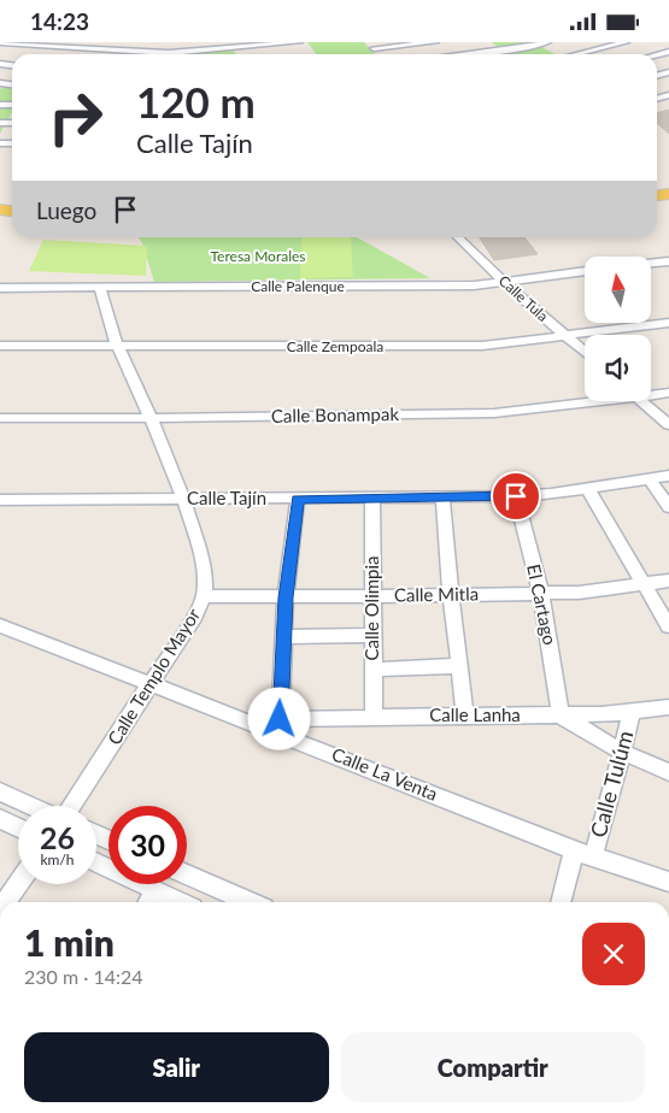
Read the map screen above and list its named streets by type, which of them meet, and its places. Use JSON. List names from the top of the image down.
{
  "streets": {
    "street": [
      "Calle Palenque",
      "Calle Tula",
      "Calle Zempoala",
      "Calle Bonampak",
      "Calle Tajín",
      "Calle Mitla",
      "El Cartago",
      "Calle Olimpia",
      "Calle Templo Mayor",
      "Calle Lanha",
      "Calle La Venta",
      "Calle Tulúm"
    ]
  },
  "crossings": [
    ["Calle Palenque", "Calle Tula"],
    ["Calle Palenque", "Calle Templo Mayor"],
    ["Calle Tula", "Calle Zempoala"],
    ["Calle Zempoala", "Calle Templo Mayor"],
    ["Calle Bonampak", "Calle Templo Mayor"],
    ["Calle Tajín", "El Cartago"],
    ["Calle Tajín", "Calle Olimpia"],
    ["Calle Tajín", "Calle Templo Mayor"],
    ["Calle Mitla", "El Cartago"],
    ["Calle Mitla", "Calle Olimpia"],
    ["Calle Mitla", "Calle Templo Mayor"],
    ["El Cartago", "Calle Lanha"],
    ["Calle Olimpia", "Calle Lanha"],
    ["Calle Templo Mayor", "Calle La Venta"],
    ["Calle Lanha", "Calle La Venta"],
    ["Calle Lanha", "Calle Tulúm"],
    ["Calle La Venta", "Calle Tulúm"]
  ],
  "parks": ["Teresa Morales"],
  "north": "top",
  "page": {
    "status": "14:23",
    "turn": ["120 m", "Calle Tajín"],
    "then": "Luego",
    "speed": "26 km/h",
    "limit": "30",
    "heading": ["1 min", "230 m · 14:24"],
    "buttons": ["Salir", "Compartir"]
  }
}
